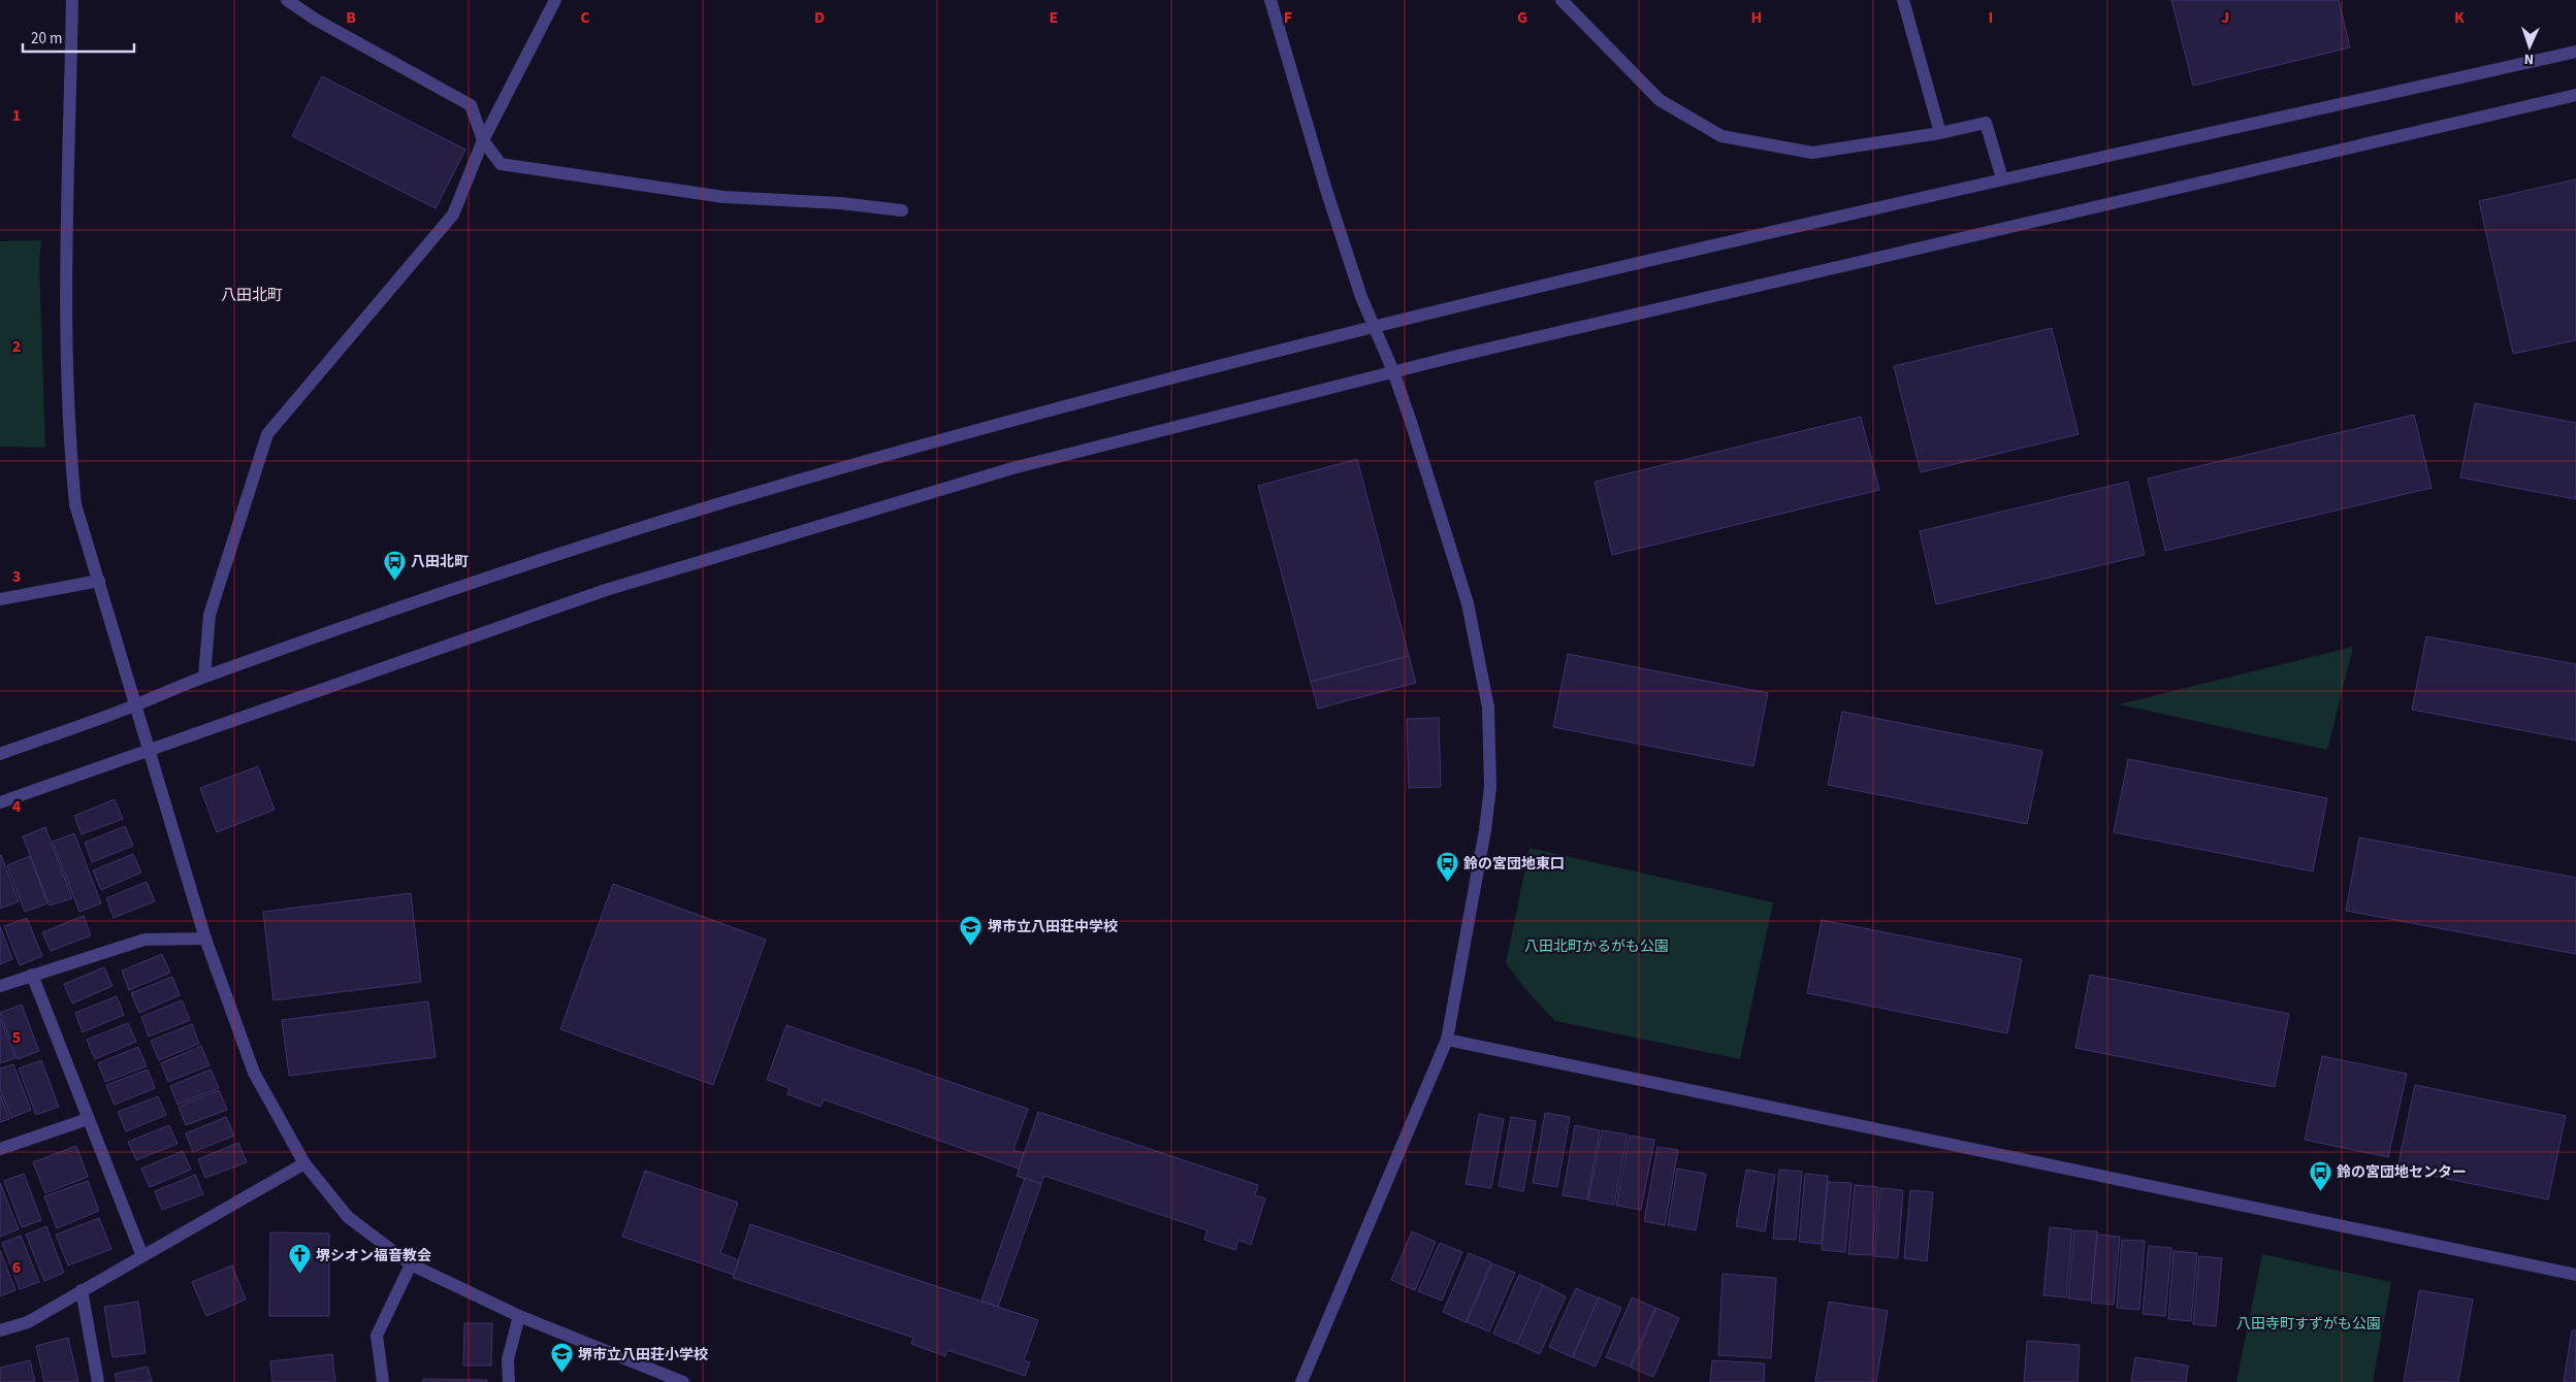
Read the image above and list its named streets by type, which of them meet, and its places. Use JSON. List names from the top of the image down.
{
  "districts": ["八田北町"],
  "parks": ["八田北町かるがも公園", "八田寺町すずがも公園"],
  "places": {
    "bus stop": ["八田北町", "鈴の宮団地東口", "鈴の宮団地センター"],
    "school or university": ["堺市立八田荘中学校", "堺市立八田荘小学校"],
    "church": ["堺シオン福音教会"]
  },
  "scale_bar": "20 m",
  "north": "bottom",
  "grid": {
    "columns": [
      "B",
      "C",
      "D",
      "E",
      "F",
      "G",
      "H",
      "I",
      "J",
      "K"
    ],
    "rows": [
      "1",
      "2",
      "3",
      "4",
      "5",
      "6"
    ]
  }
}
